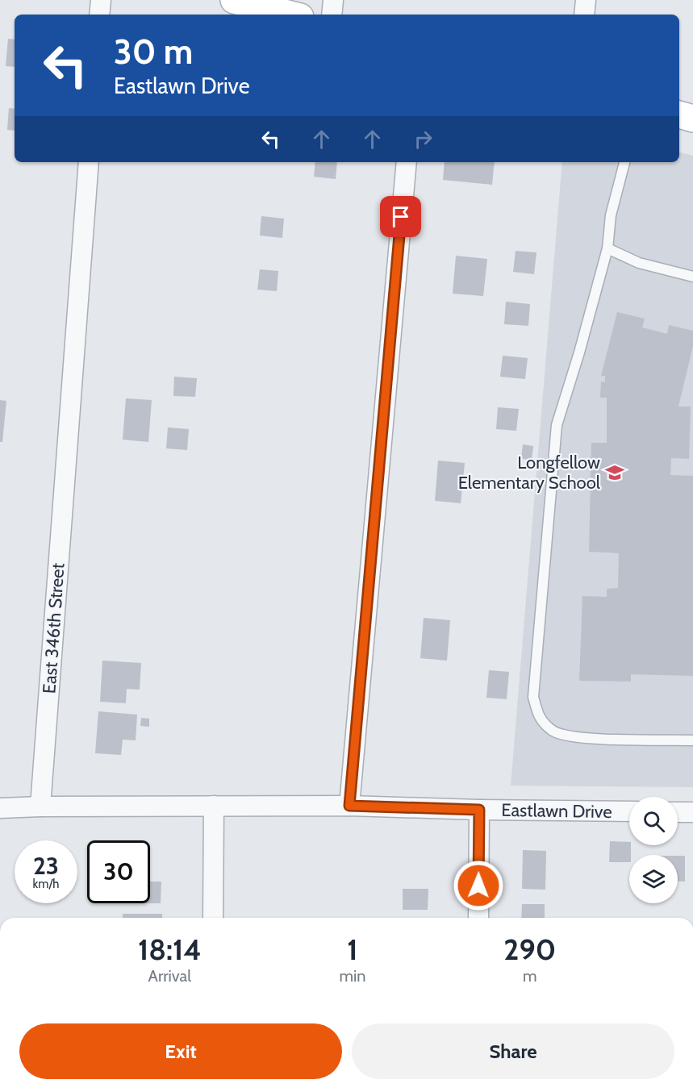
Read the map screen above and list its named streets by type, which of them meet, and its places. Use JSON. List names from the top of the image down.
{
  "streets": {
    "street": ["East 346th Street", "Eastlawn Drive"]
  },
  "places": {
    "school or university": ["Longfellow Elementary School"]
  },
  "page": {
    "turn": ["30 m", "Eastlawn Drive"],
    "speed": "23 km/h",
    "limit": "30",
    "eta": [
      "18:14",
      "Arrival",
      "1",
      "min",
      "290",
      "m"
    ],
    "buttons": ["Exit", "Share"]
  }
}
